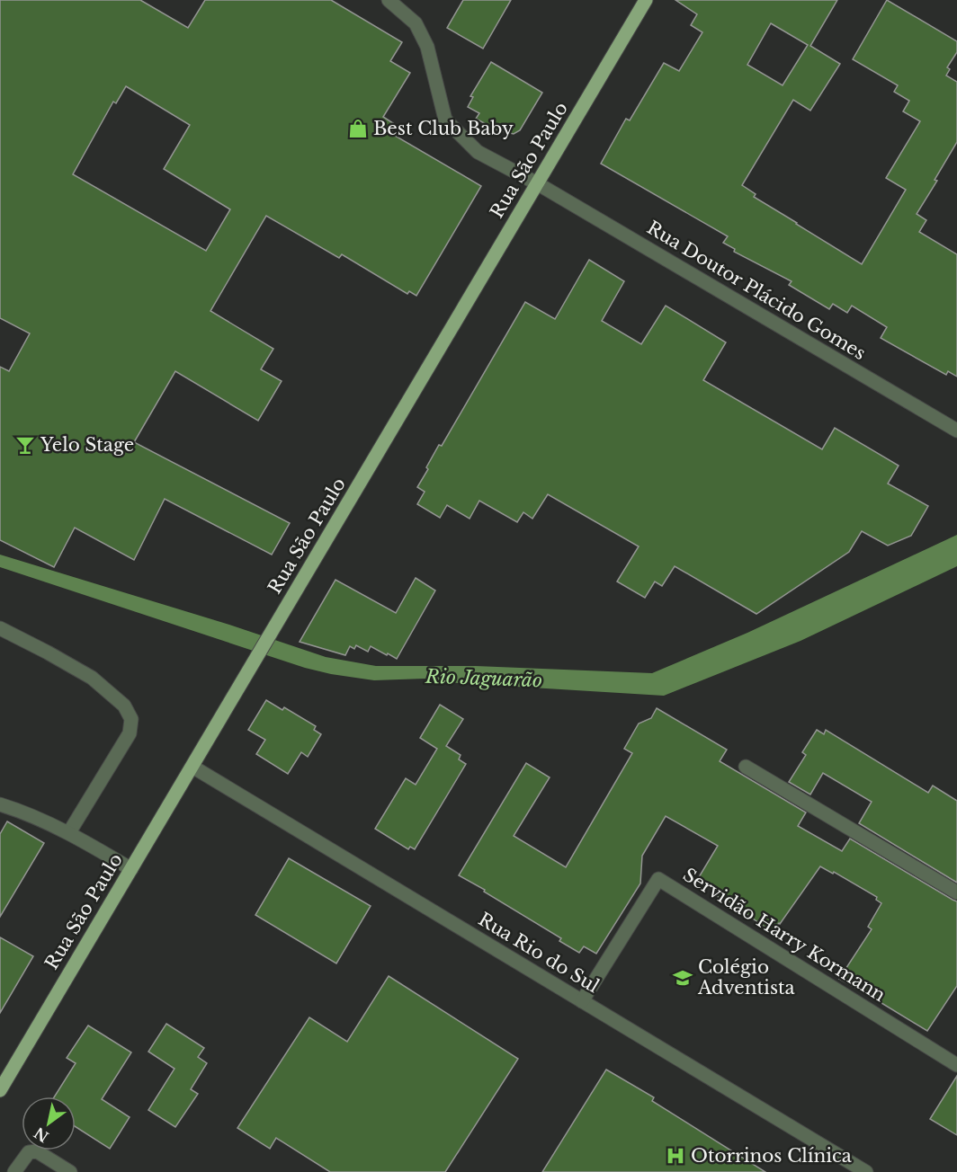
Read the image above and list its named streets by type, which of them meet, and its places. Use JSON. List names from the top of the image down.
{
  "streets": {
    "main road": ["Rua São Paulo"],
    "street": ["Rua Doutor Plácido Gomes", "Servidão Harry Kormann", "Rua Rio do Sul"]
  },
  "crossings": [
    ["Rua São Paulo", "Rua Doutor Plácido Gomes"],
    ["Rua São Paulo", "Rua Rio do Sul"],
    ["Servidão Harry Kormann", "Rua Rio do Sul"]
  ],
  "water": ["Rio Jaguarão"],
  "places": {
    "shop": ["Best Club Baby"],
    "bar": ["Yelo Stage"],
    "school or university": ["Colégio Adventista"],
    "hospital": ["Otorrinos Clínica"]
  },
  "north": "bottom left"
}
